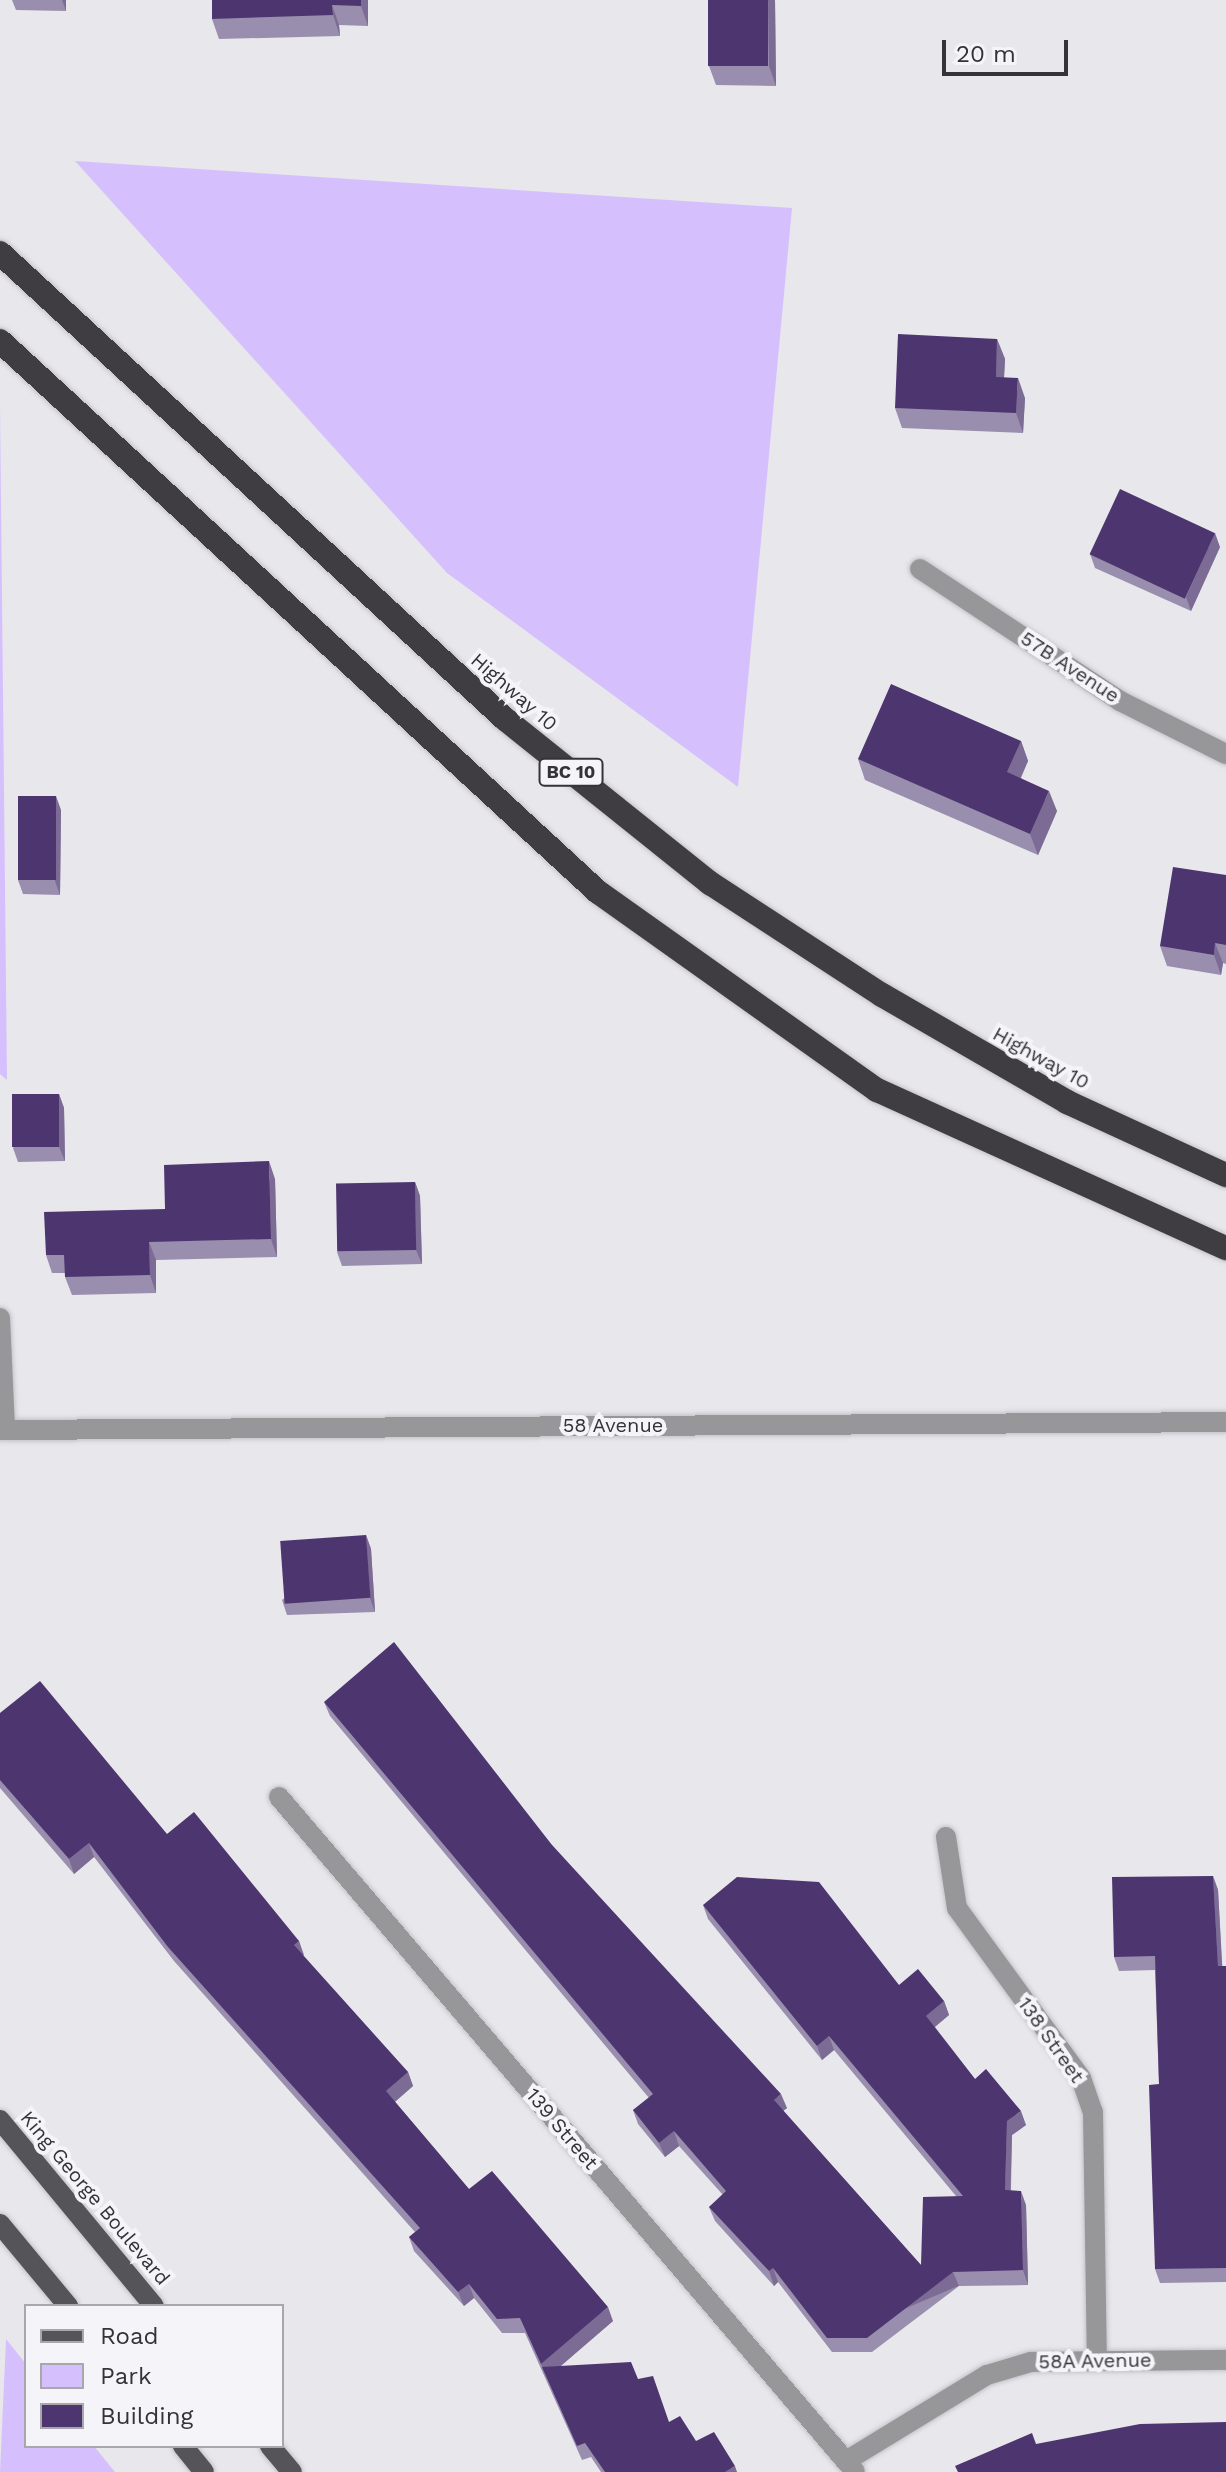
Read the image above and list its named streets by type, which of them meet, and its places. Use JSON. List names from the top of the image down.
{
  "streets": {
    "highway": ["Highway 10", "BC 10"],
    "main road": ["King George Boulevard"],
    "street": [
      "57B Avenue",
      "58 Avenue",
      "138 Street",
      "139 Street",
      "58A Avenue"
    ]
  },
  "crossings": [
    ["138 Street", "58A Avenue"],
    ["139 Street", "58A Avenue"]
  ],
  "legend": ["Road", "Park", "Building"],
  "scale_bar": "20 m"
}
